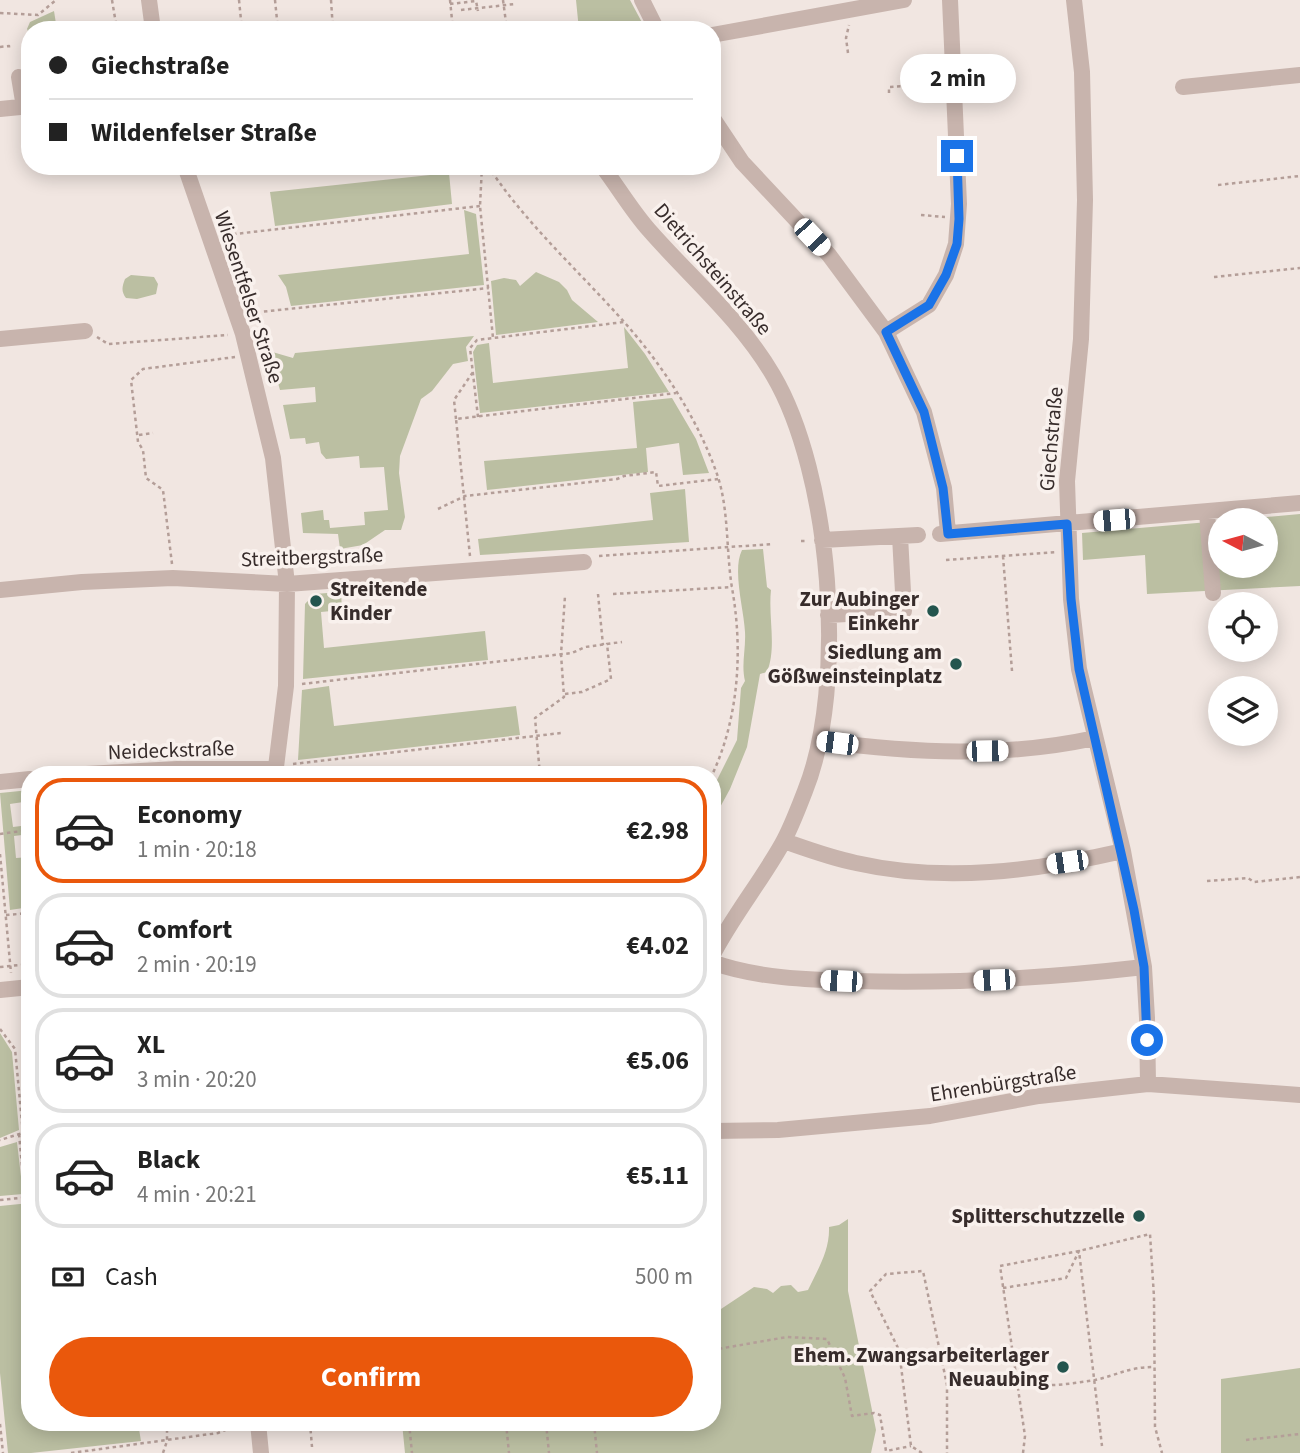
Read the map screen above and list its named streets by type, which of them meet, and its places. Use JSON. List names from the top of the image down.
{
  "streets": {
    "street": [
      "Dietrichsteinstraße",
      "Wiesentfelser Straße",
      "Giechstraße",
      "Streitbergstraße",
      "Ehrenbürgstraße"
    ]
  },
  "crossings": [
    ["Wiesentfelser Straße", "Streitbergstraße"],
    ["Giechstraße", "Ehrenbürgstraße"]
  ],
  "places": [
    "Streitende Kinder",
    "Zur Aubinger Einkehr",
    "Siedlung am Gößweinsteinplatz",
    "Splitterschutzzelle",
    "Ehem. Zwangsarbeiterlager Neuaubing"
  ],
  "north": "left",
  "page": {
    "banner": ["Giechstraße", "Wildenfelser Straße"],
    "bubble": "2 min",
    "list": [
      {
        "name": "Economy",
        "note": "1 min · 20:18",
        "value": "€2.98"
      },
      {
        "name": "Comfort",
        "note": "2 min · 20:19",
        "value": "€4.02"
      },
      {
        "name": "XL",
        "note": "3 min · 20:20",
        "value": "€5.06"
      },
      {
        "name": "Black",
        "note": "4 min · 20:21",
        "value": "€5.11"
      }
    ],
    "pay": ["Cash", "500 m"],
    "buttons": "Confirm"
  }
}
